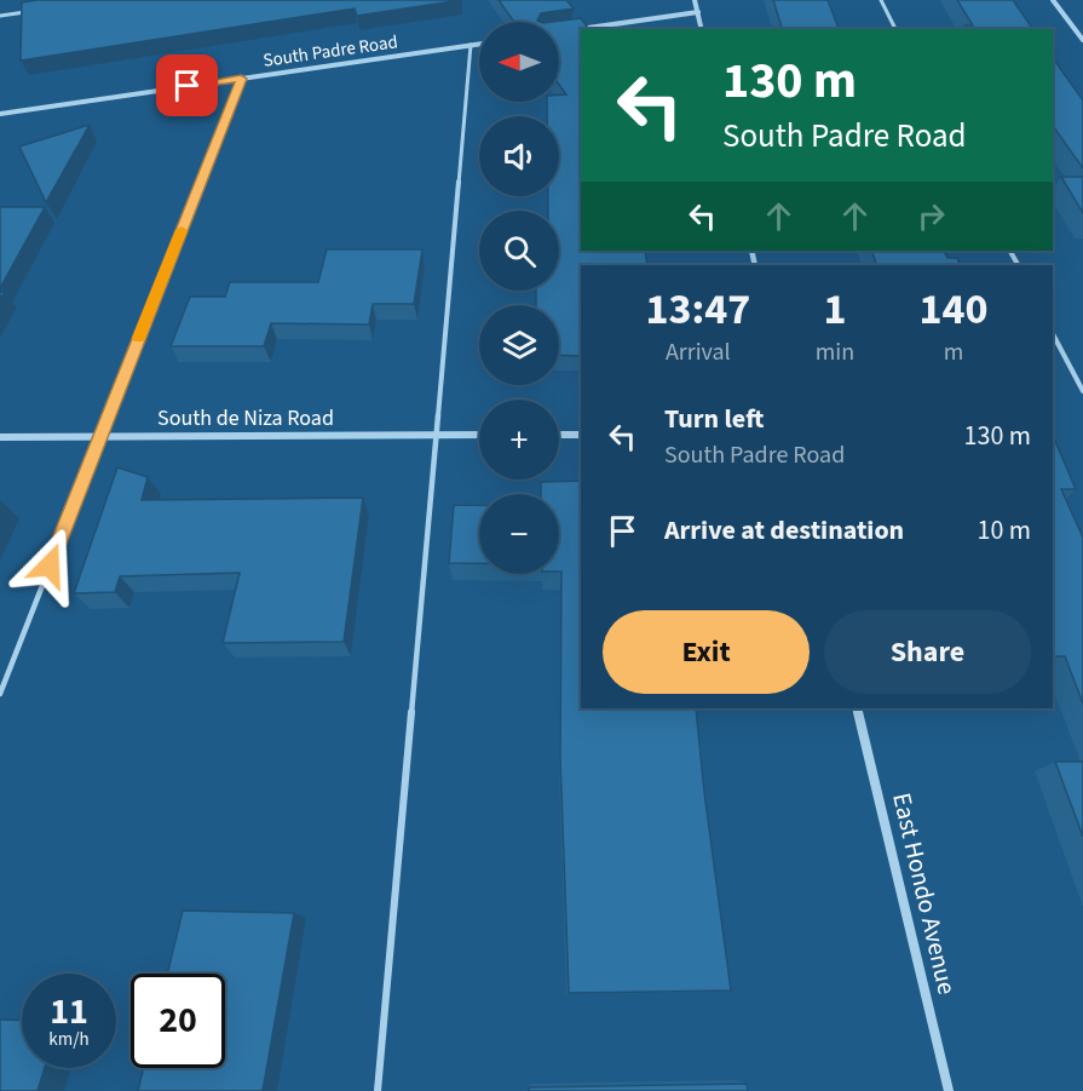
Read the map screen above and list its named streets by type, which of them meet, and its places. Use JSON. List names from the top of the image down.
{
  "streets": {
    "street": ["South Padre Road", "South de Niza Road", "East Hondo Avenue"]
  },
  "north": "left",
  "page": {
    "map_buttons": ["+", "−"],
    "turn": ["130 m", "South Padre Road"],
    "eta": [
      "13:47",
      "Arrival",
      "1",
      "min",
      "140",
      "m"
    ],
    "list": [
      {
        "name": "Turn left",
        "note": "South Padre Road",
        "value": "130 m"
      },
      {
        "name": "Arrive at destination",
        "value": "10 m"
      }
    ],
    "buttons": ["Exit", "Share"],
    "speed": "11 km/h",
    "limit": "20"
  }
}
